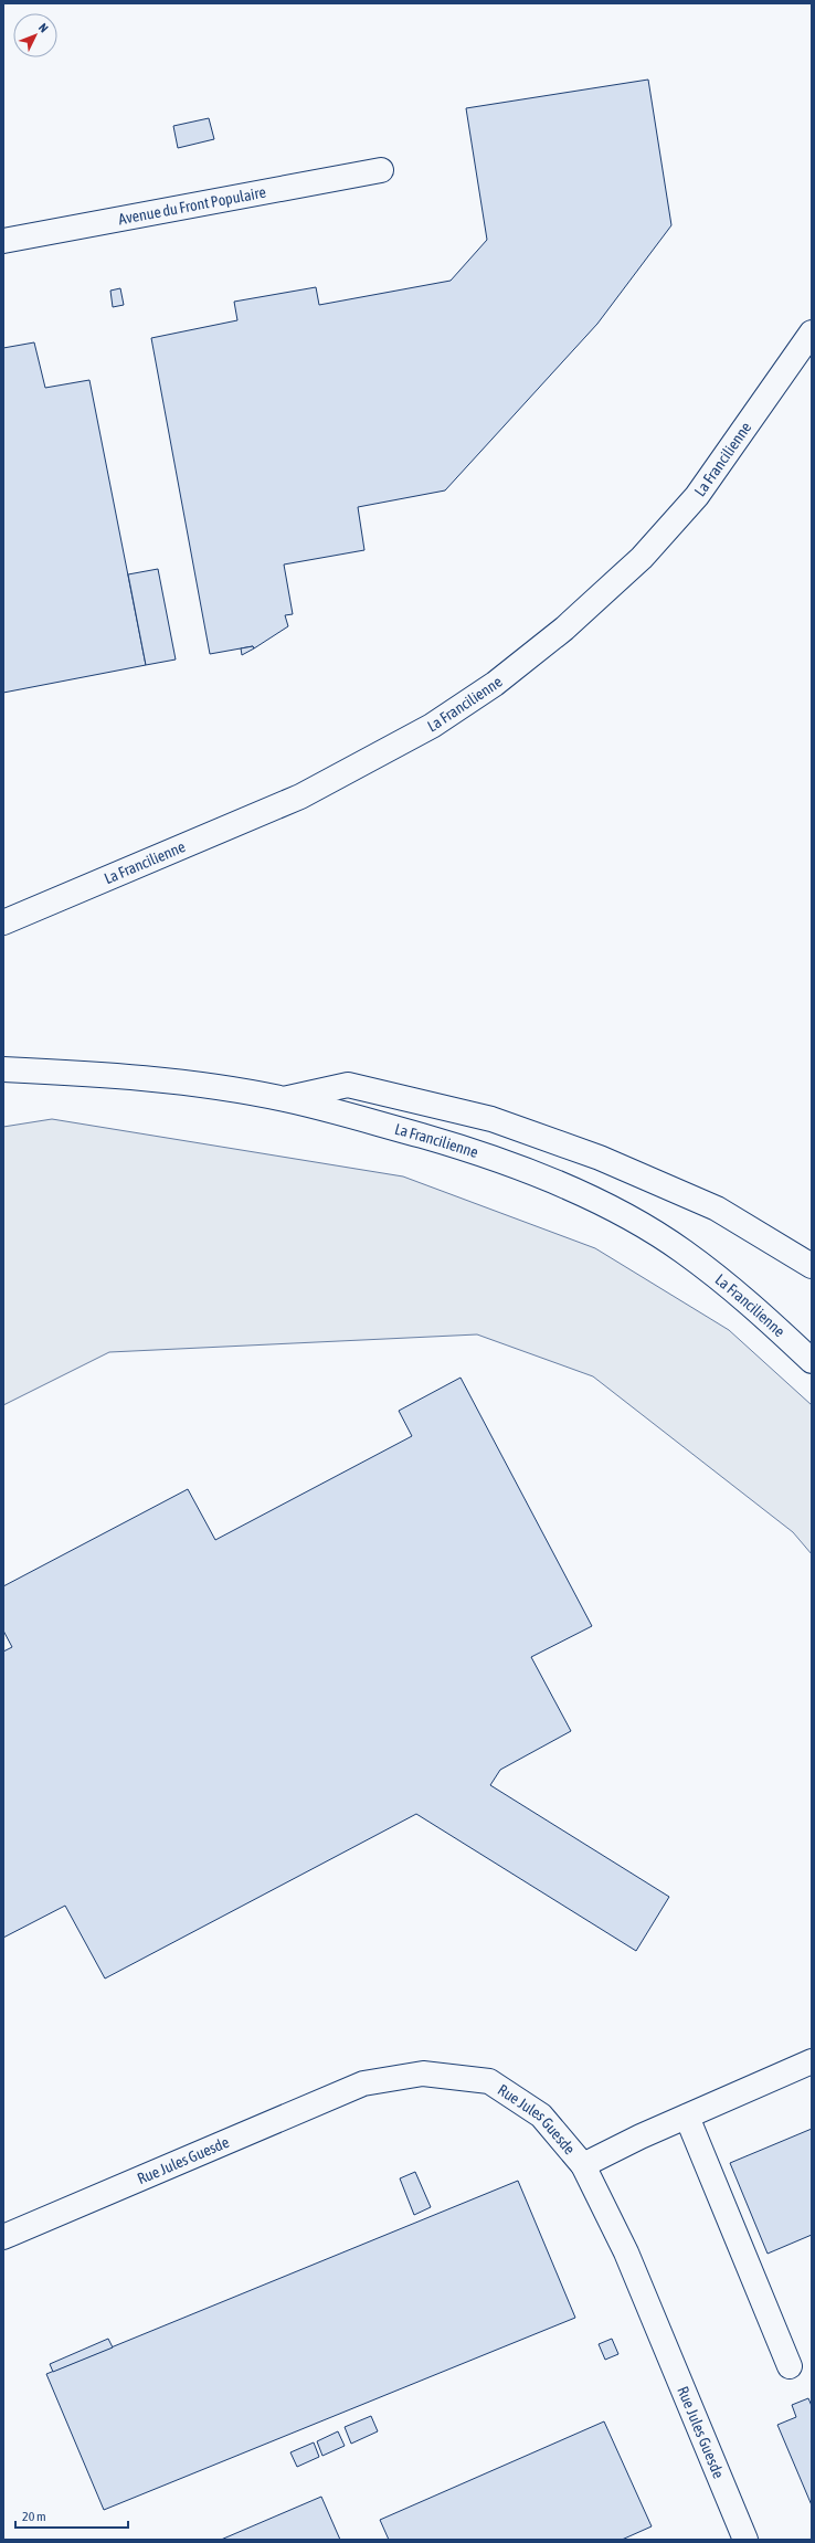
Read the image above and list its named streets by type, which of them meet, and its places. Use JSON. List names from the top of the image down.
{
  "streets": {
    "main road": ["Avenue du Front Populaire", "La Francilienne", "Rue Jules Guesde"]
  },
  "scale_bar": "20 m",
  "north": "top right"
}
